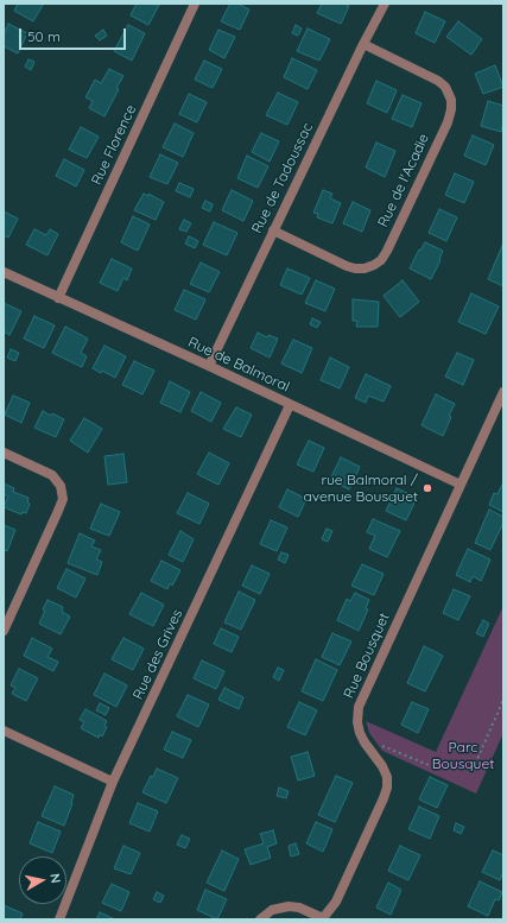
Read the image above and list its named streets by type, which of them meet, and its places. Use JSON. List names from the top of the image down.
{
  "streets": {
    "street": [
      "Rue Florence",
      "Rue de Tadoussac",
      "Rue de l'Acadie",
      "Rue de Balmoral",
      "Rue des Grives",
      "Rue Bousquet"
    ]
  },
  "crossings": [
    ["Rue Florence", "Rue de Balmoral"],
    ["Rue de Tadoussac", "Rue de l'Acadie"],
    ["Rue de Tadoussac", "Rue de Balmoral"],
    ["Rue de Balmoral", "Rue des Grives"],
    ["Rue de Balmoral", "Rue Bousquet"]
  ],
  "parks": ["Parc Bousquet"],
  "places": ["rue Balmoral / avenue Bousquet"],
  "scale_bar": "50 m",
  "north": "right"
}
